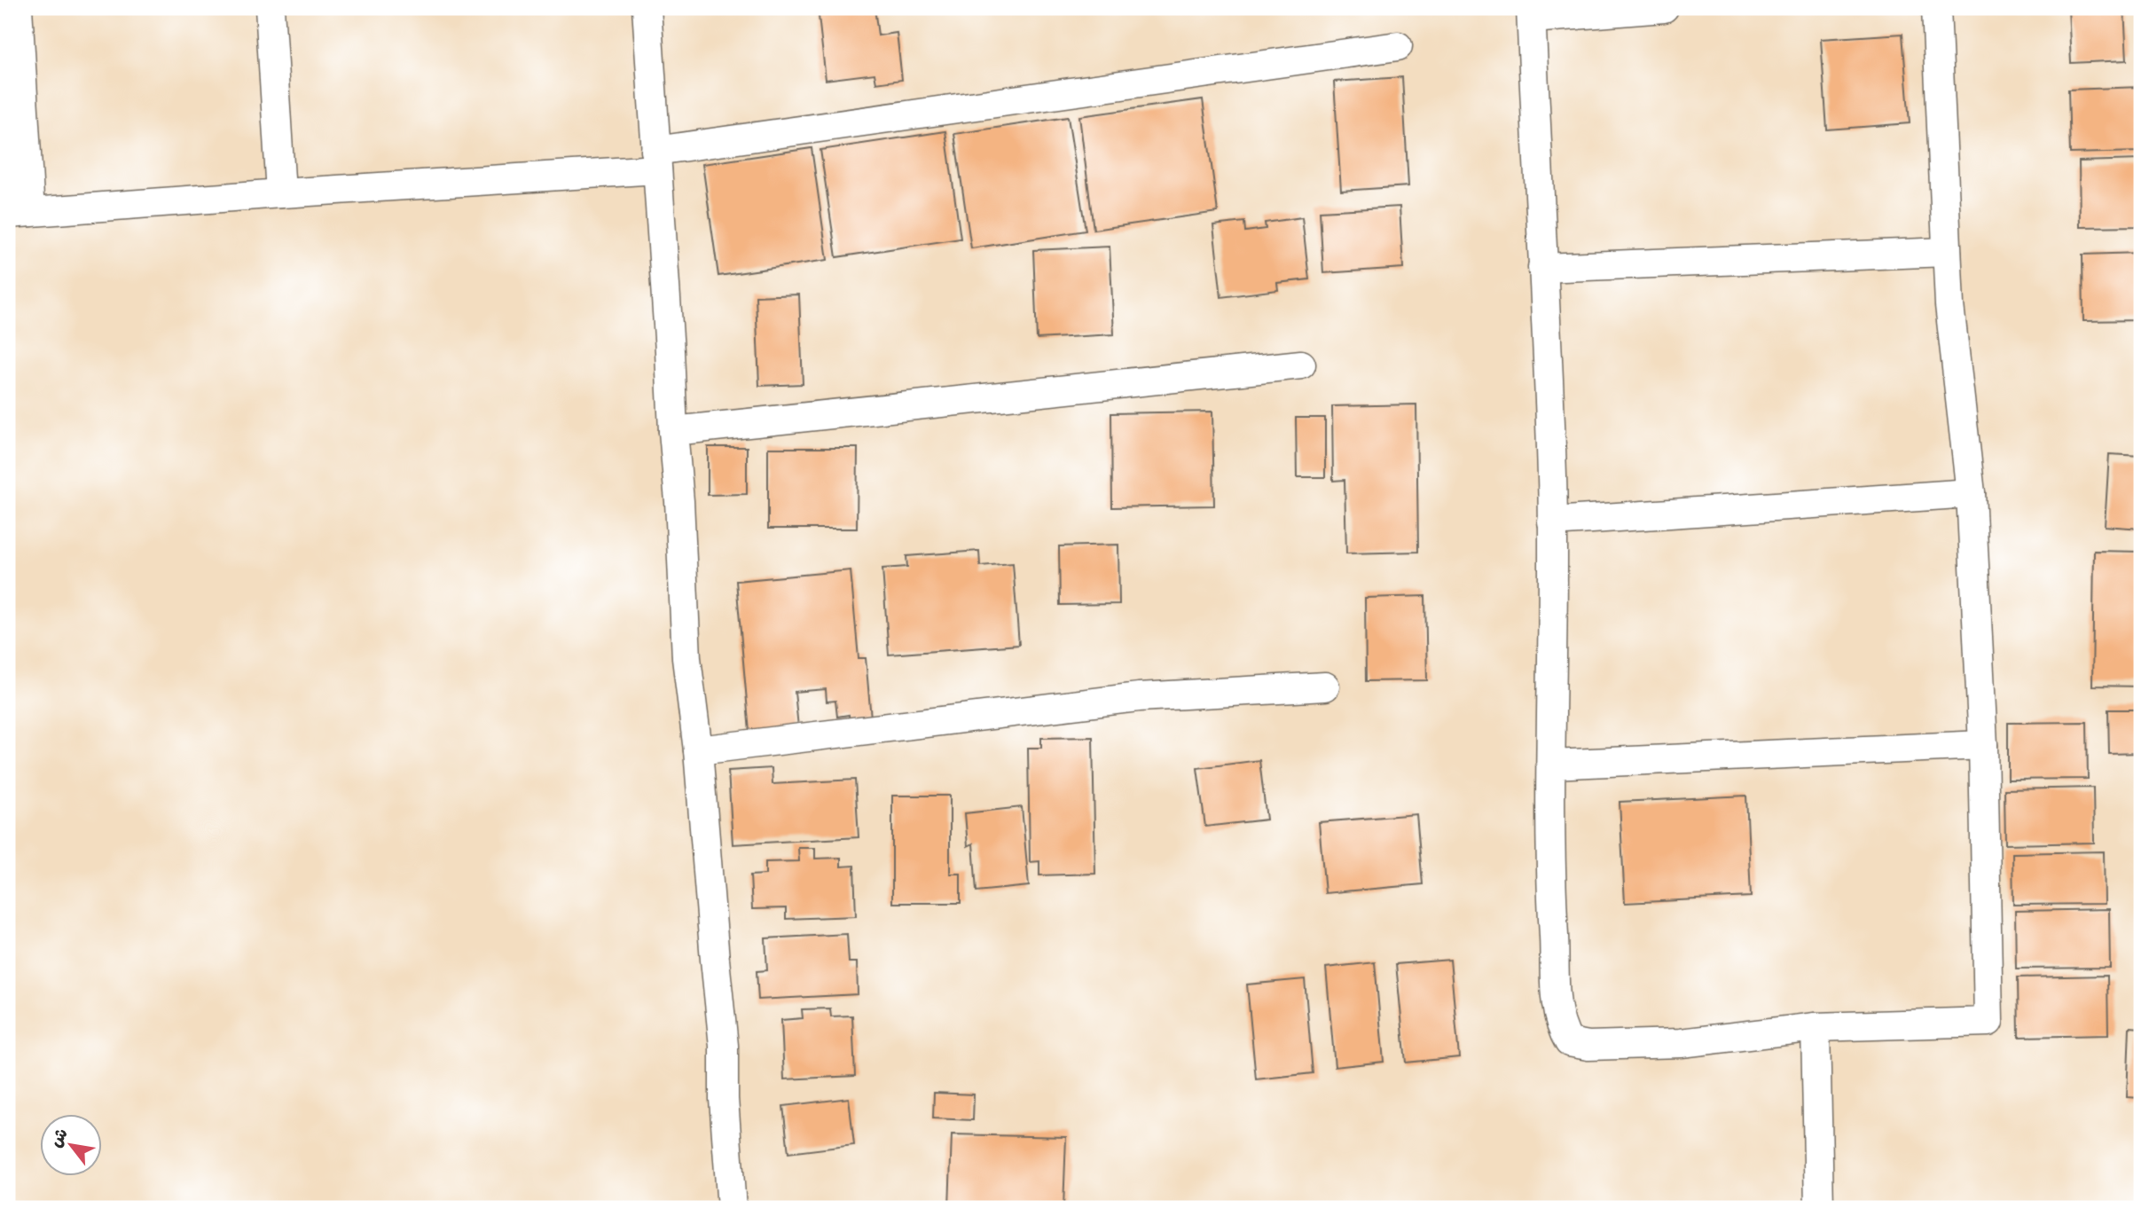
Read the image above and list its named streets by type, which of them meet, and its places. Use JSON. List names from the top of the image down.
{
  "north": "top left"
}
